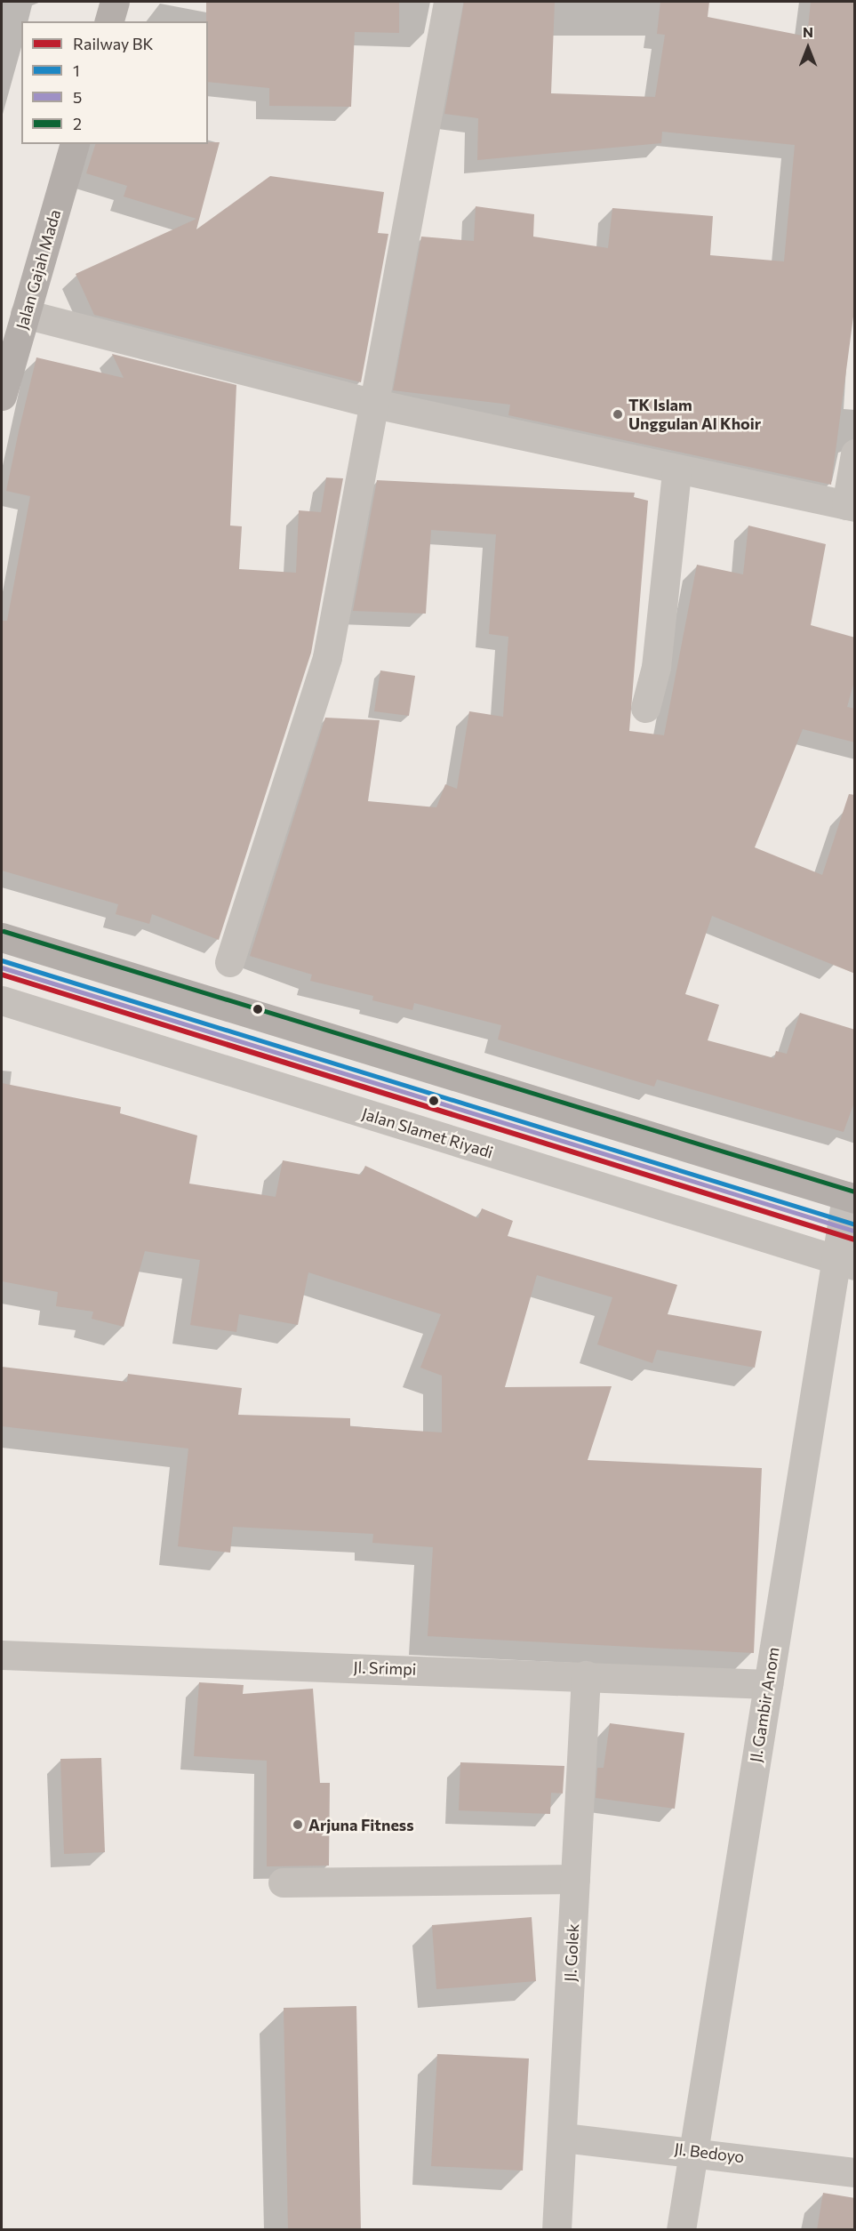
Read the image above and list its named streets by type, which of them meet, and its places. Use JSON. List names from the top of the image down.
{
  "streets": {
    "main road": ["Jalan Gajah Mada"],
    "street": [
      "Jalan Slamet Riyadi",
      "Jl. Srimpi",
      "Jl. Gambir Anom",
      "Jl. Golek",
      "Jl. Bedoyo"
    ]
  },
  "crossings": [
    ["Jalan Slamet Riyadi", "Jl. Gambir Anom"],
    ["Jl. Srimpi", "Jl. Gambir Anom"],
    ["Jl. Srimpi", "Jl. Golek"],
    ["Jl. Gambir Anom", "Jl. Bedoyo"],
    ["Jl. Golek", "Jl. Bedoyo"]
  ],
  "places": ["TK Islam Unggulan Al Khoir", "Arjuna Fitness"],
  "lines": [
    "transit line 2",
    "transit line 1",
    "transit line 5",
    "rail line BK"
  ],
  "legend": [
    "Railway BK",
    "1",
    "5",
    "2"
  ],
  "north": "top"
}
